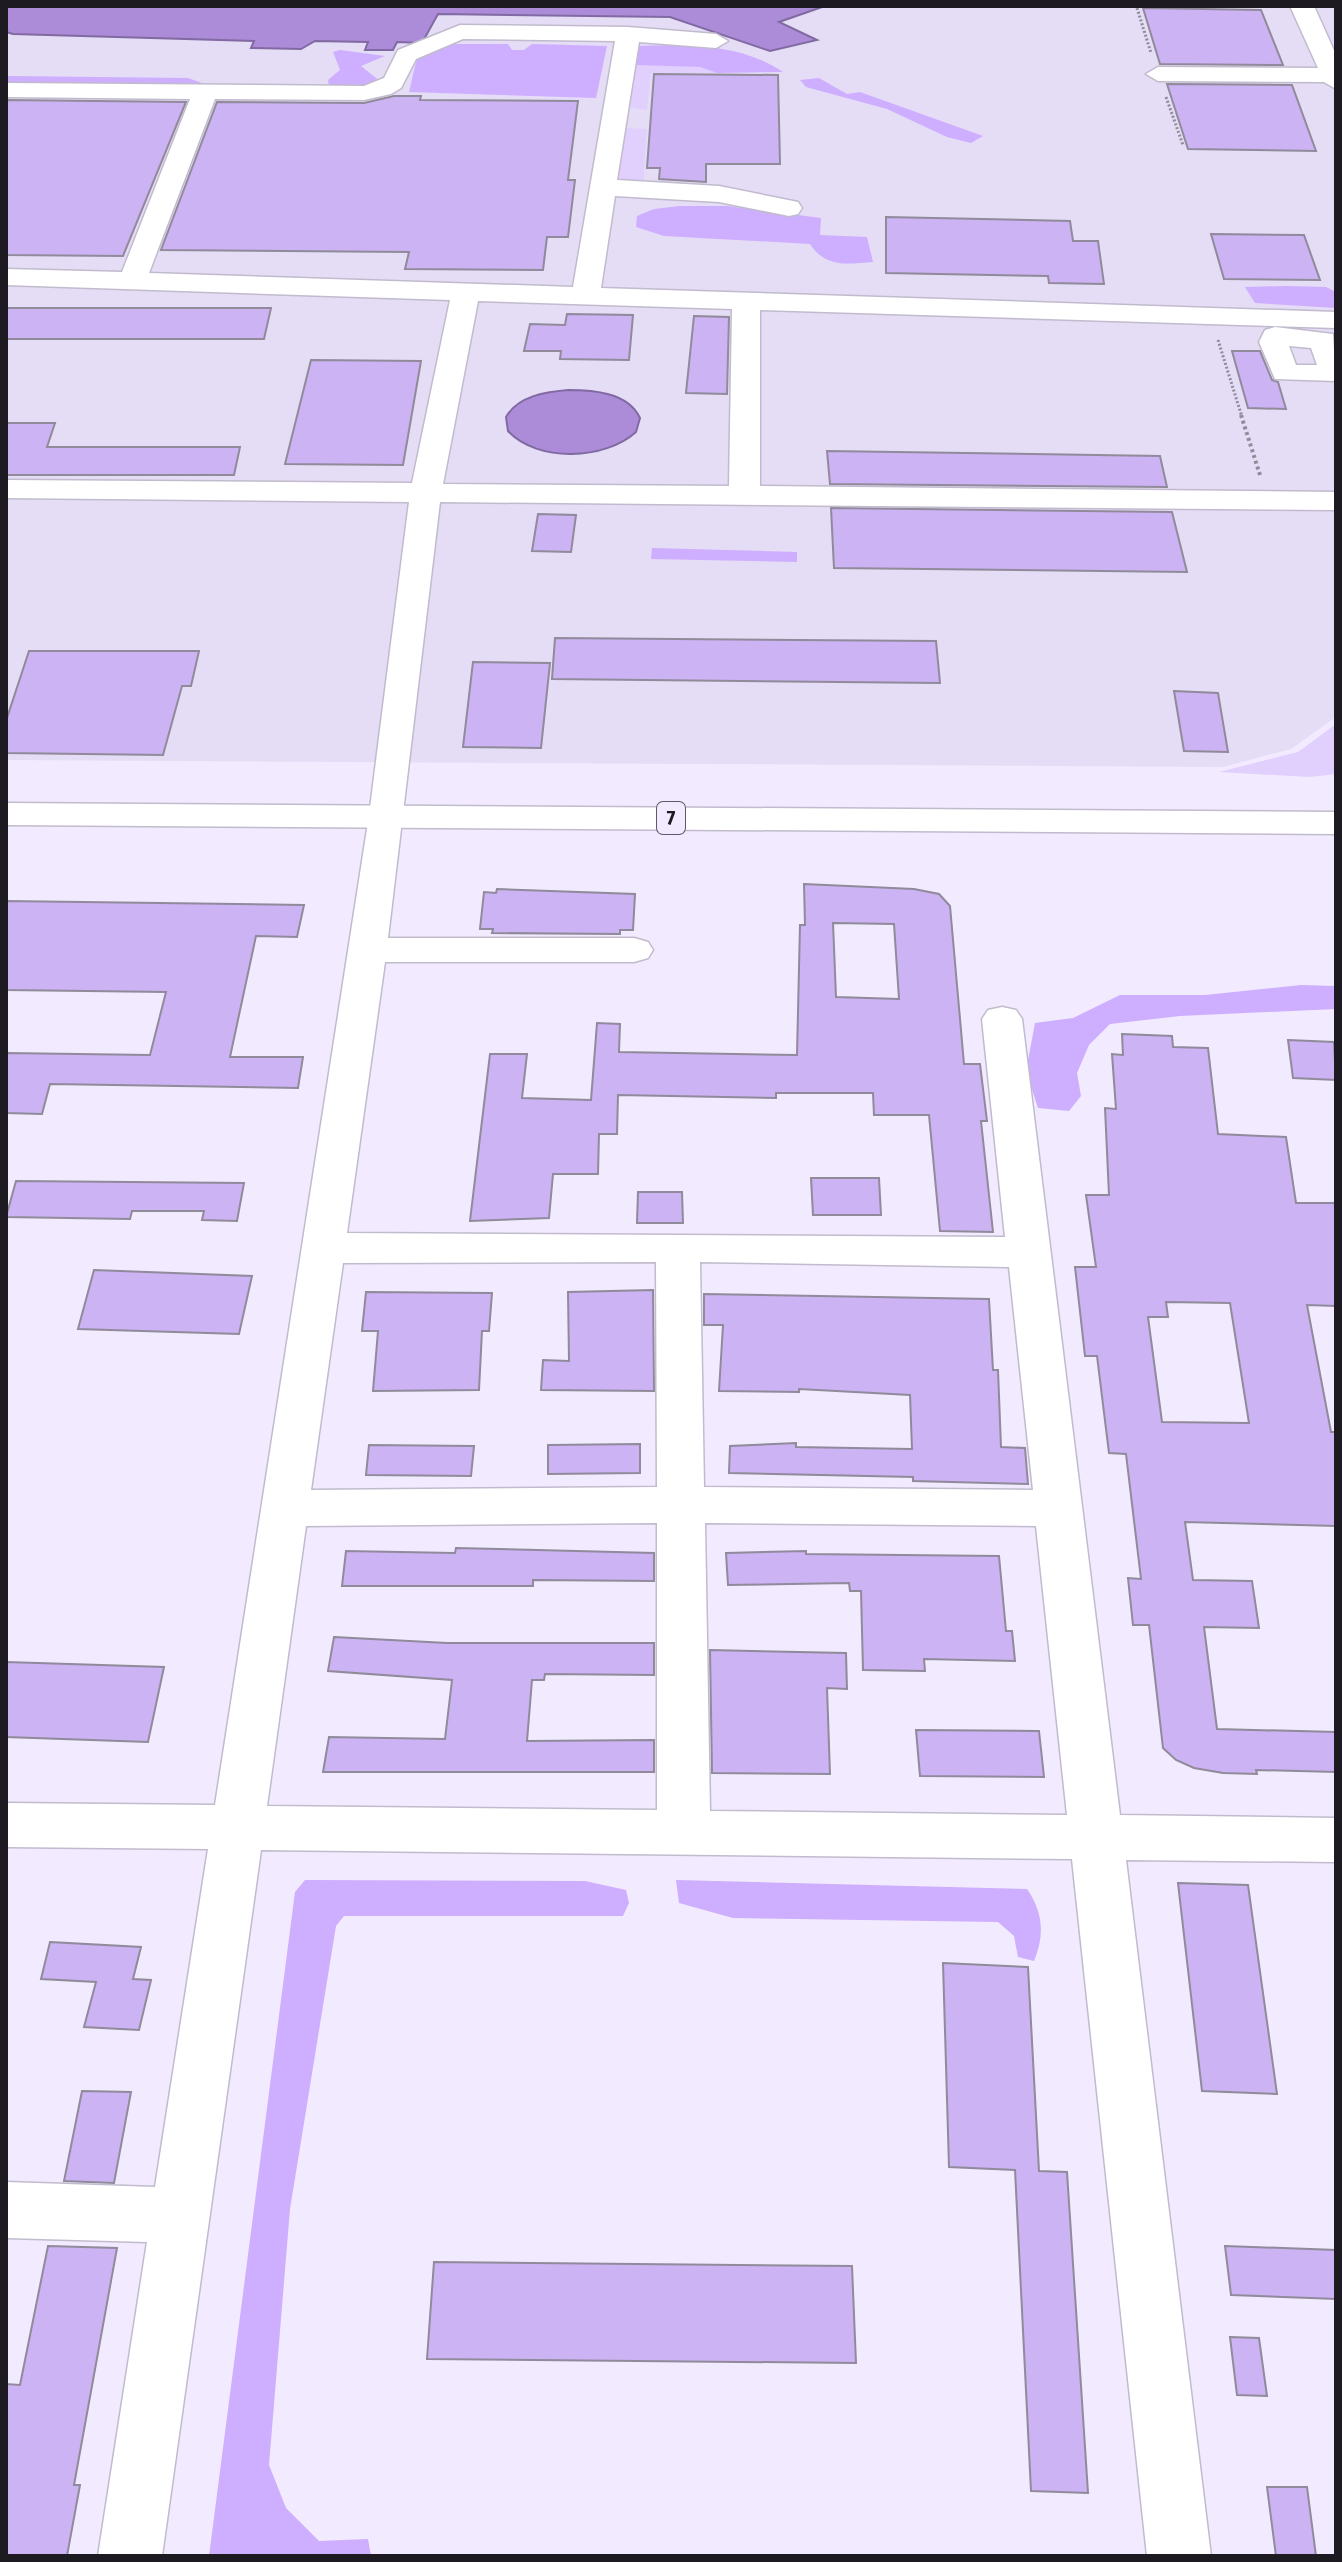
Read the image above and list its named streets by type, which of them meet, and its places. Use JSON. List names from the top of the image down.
{
  "streets": {
    "main road": ["7"]
  }
}
